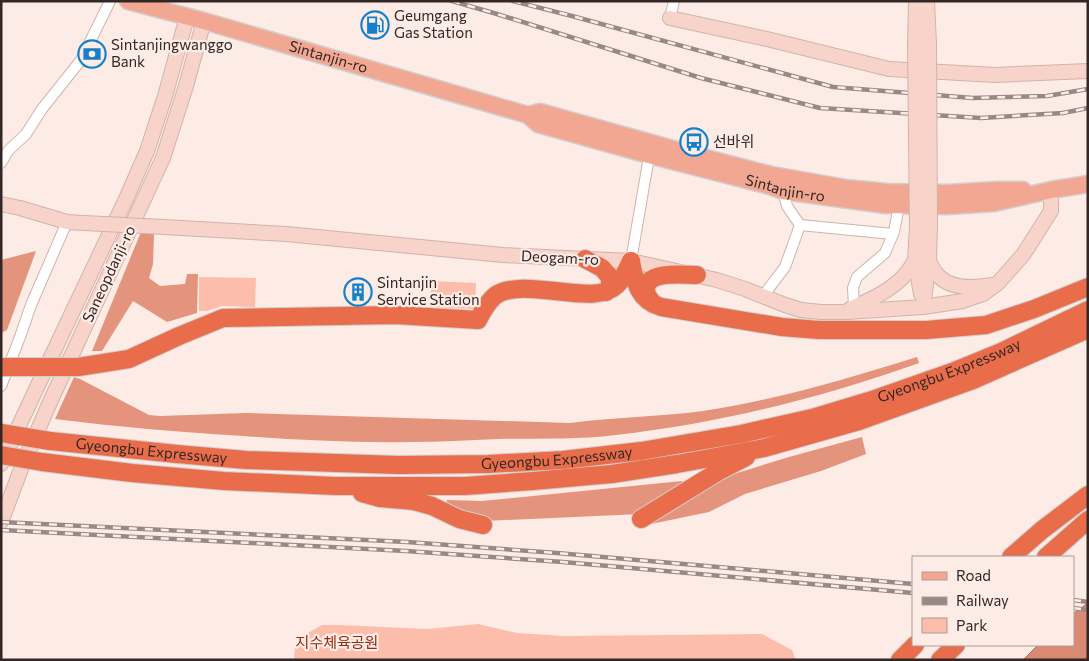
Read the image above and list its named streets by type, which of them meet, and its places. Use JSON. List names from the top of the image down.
{
  "streets": {
    "highway": ["Gyeongbu Expressway"],
    "main road": ["Sintanjin-ro"],
    "street": ["Deogam-ro", "Saneopdanji-ro"]
  },
  "crossings": [
    ["Sintanjin-ro", "Deogam-ro"],
    ["Sintanjin-ro", "Saneopdanji-ro"]
  ],
  "parks": ["지수체육공원"],
  "places": {
    "fuel station": ["Geumgang Gas Station"],
    "bank": ["Sintanjingwanggo Bank"],
    "bus stop": ["선바위"],
    "building": ["Sintanjin Service Station"]
  },
  "legend": ["Road", "Railway", "Park"]
}
